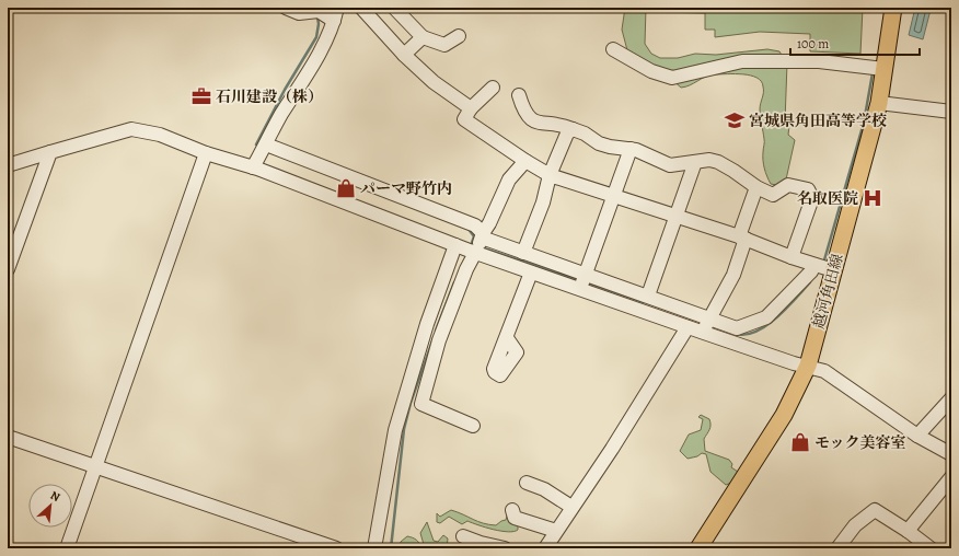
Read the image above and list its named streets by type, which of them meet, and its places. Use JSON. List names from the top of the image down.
{
  "streets": {
    "main road": ["越河角田線"]
  },
  "places": {
    "office": ["石川建設（株）"],
    "school or university": ["宮城県角田高等学校"],
    "shop": ["パーマ野竹内", "モック美容室"],
    "hospital": ["名取医院"]
  },
  "scale_bar": "100 m",
  "north": "top right"
}
